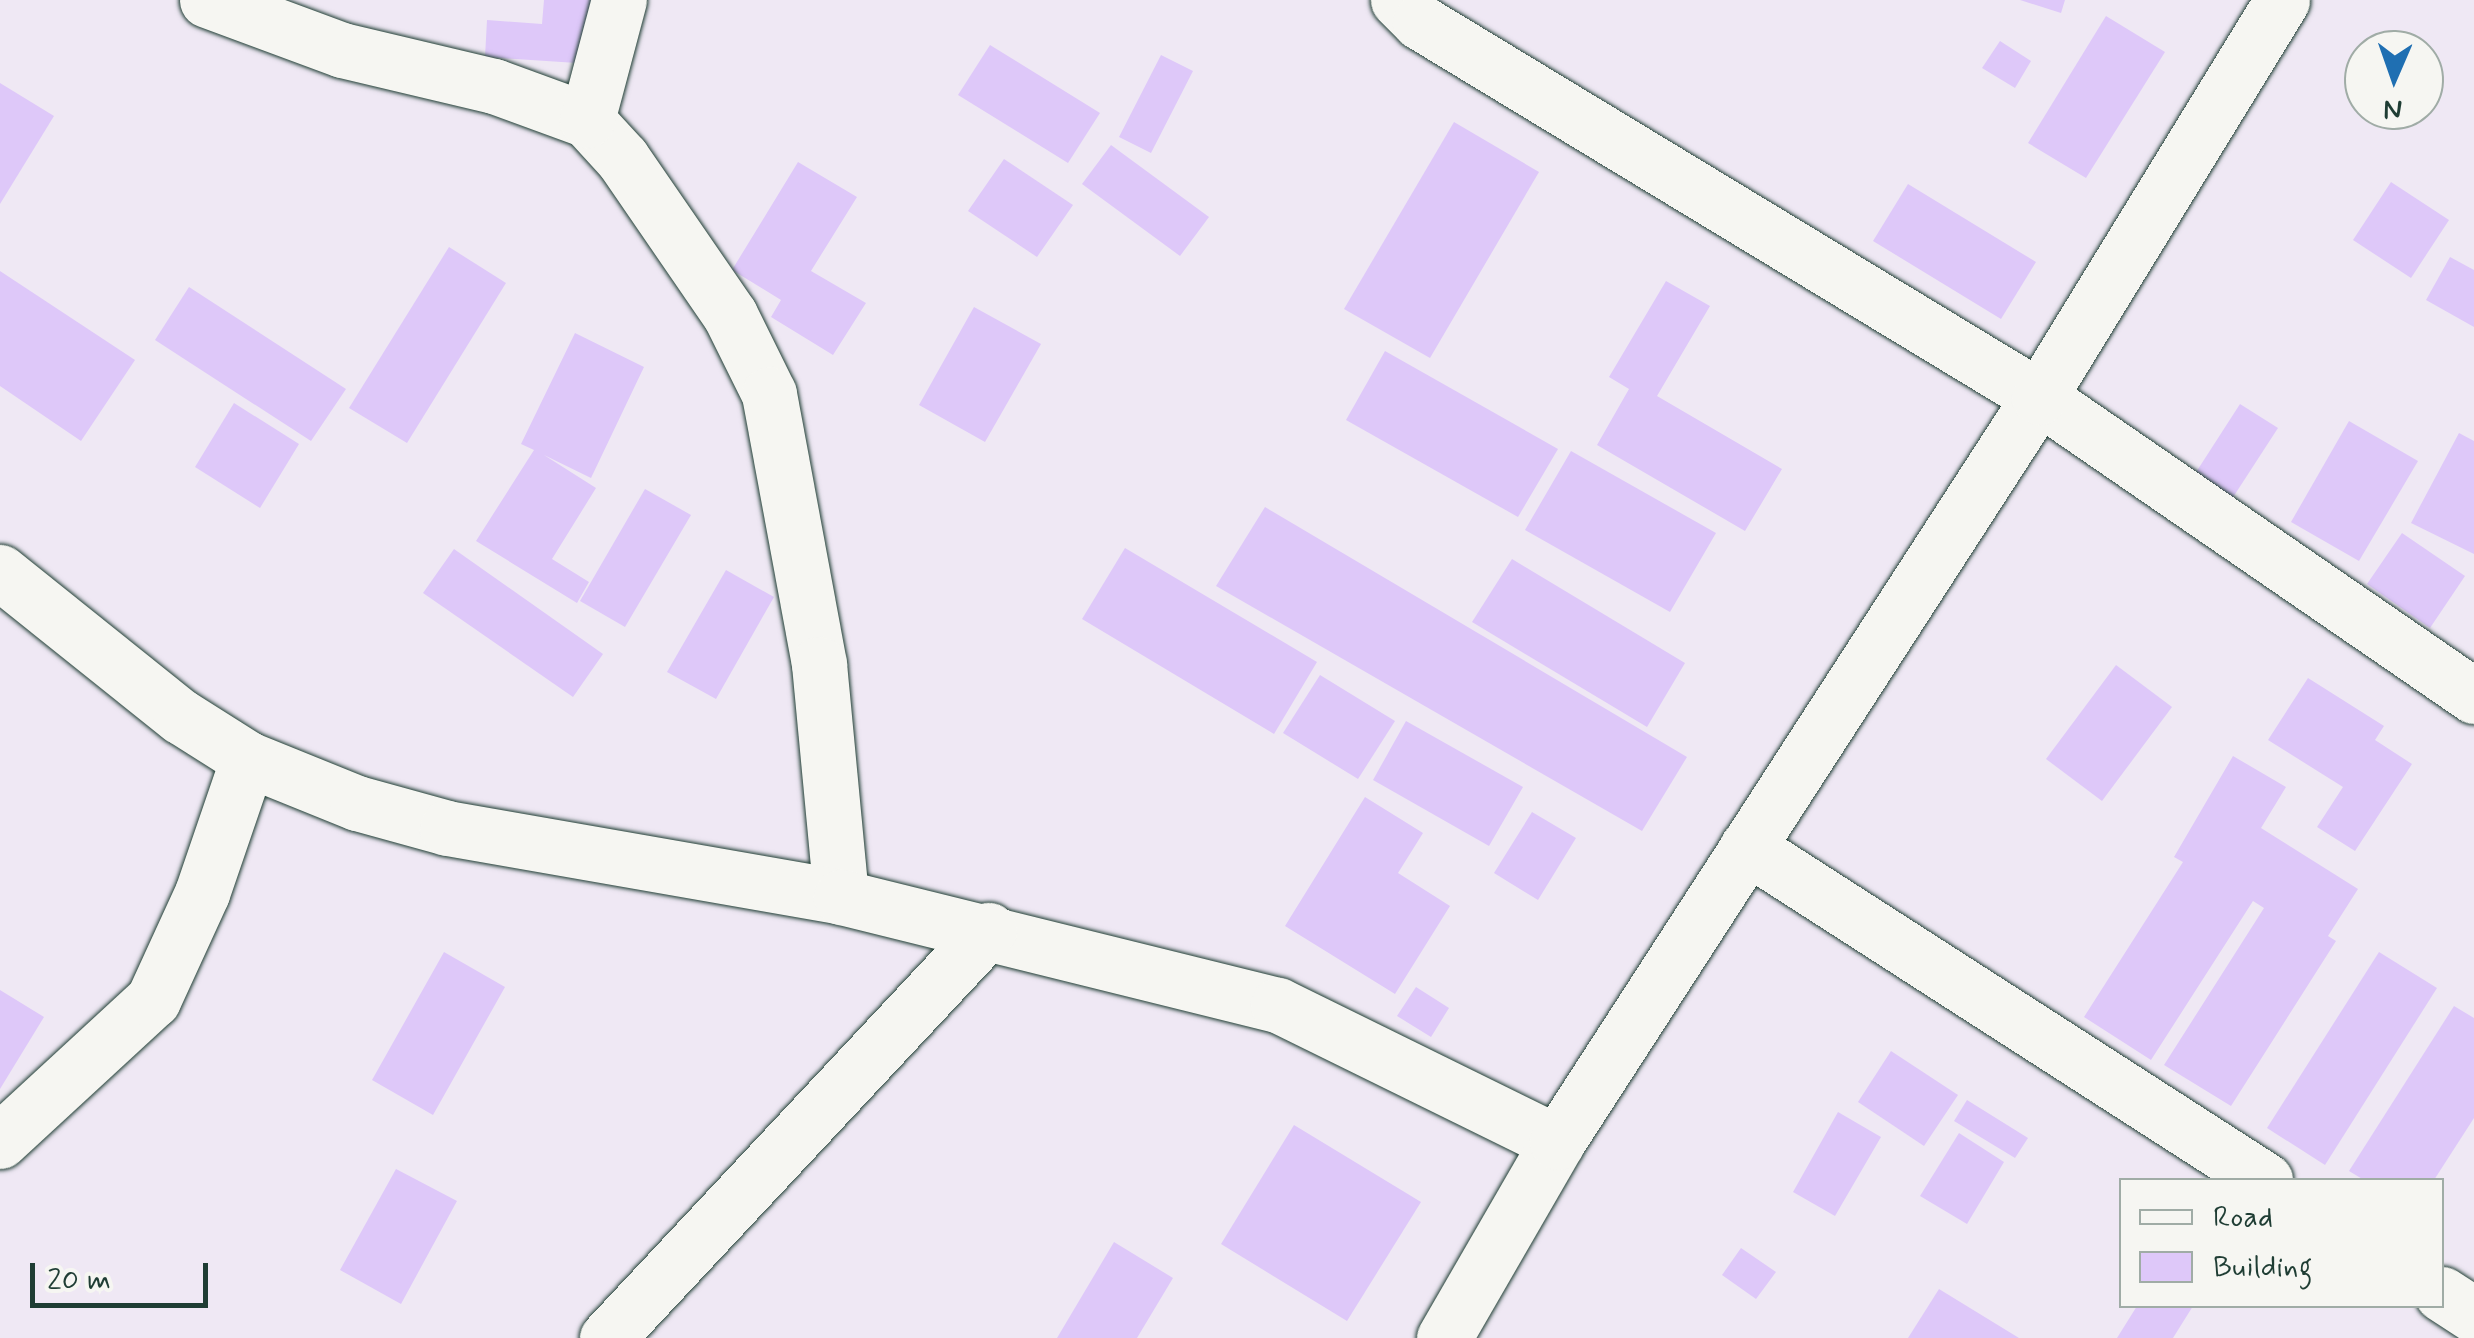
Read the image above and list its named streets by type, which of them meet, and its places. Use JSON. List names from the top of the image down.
{
  "legend": ["Road", "Building"],
  "scale_bar": "20 m",
  "north": "bottom"
}
